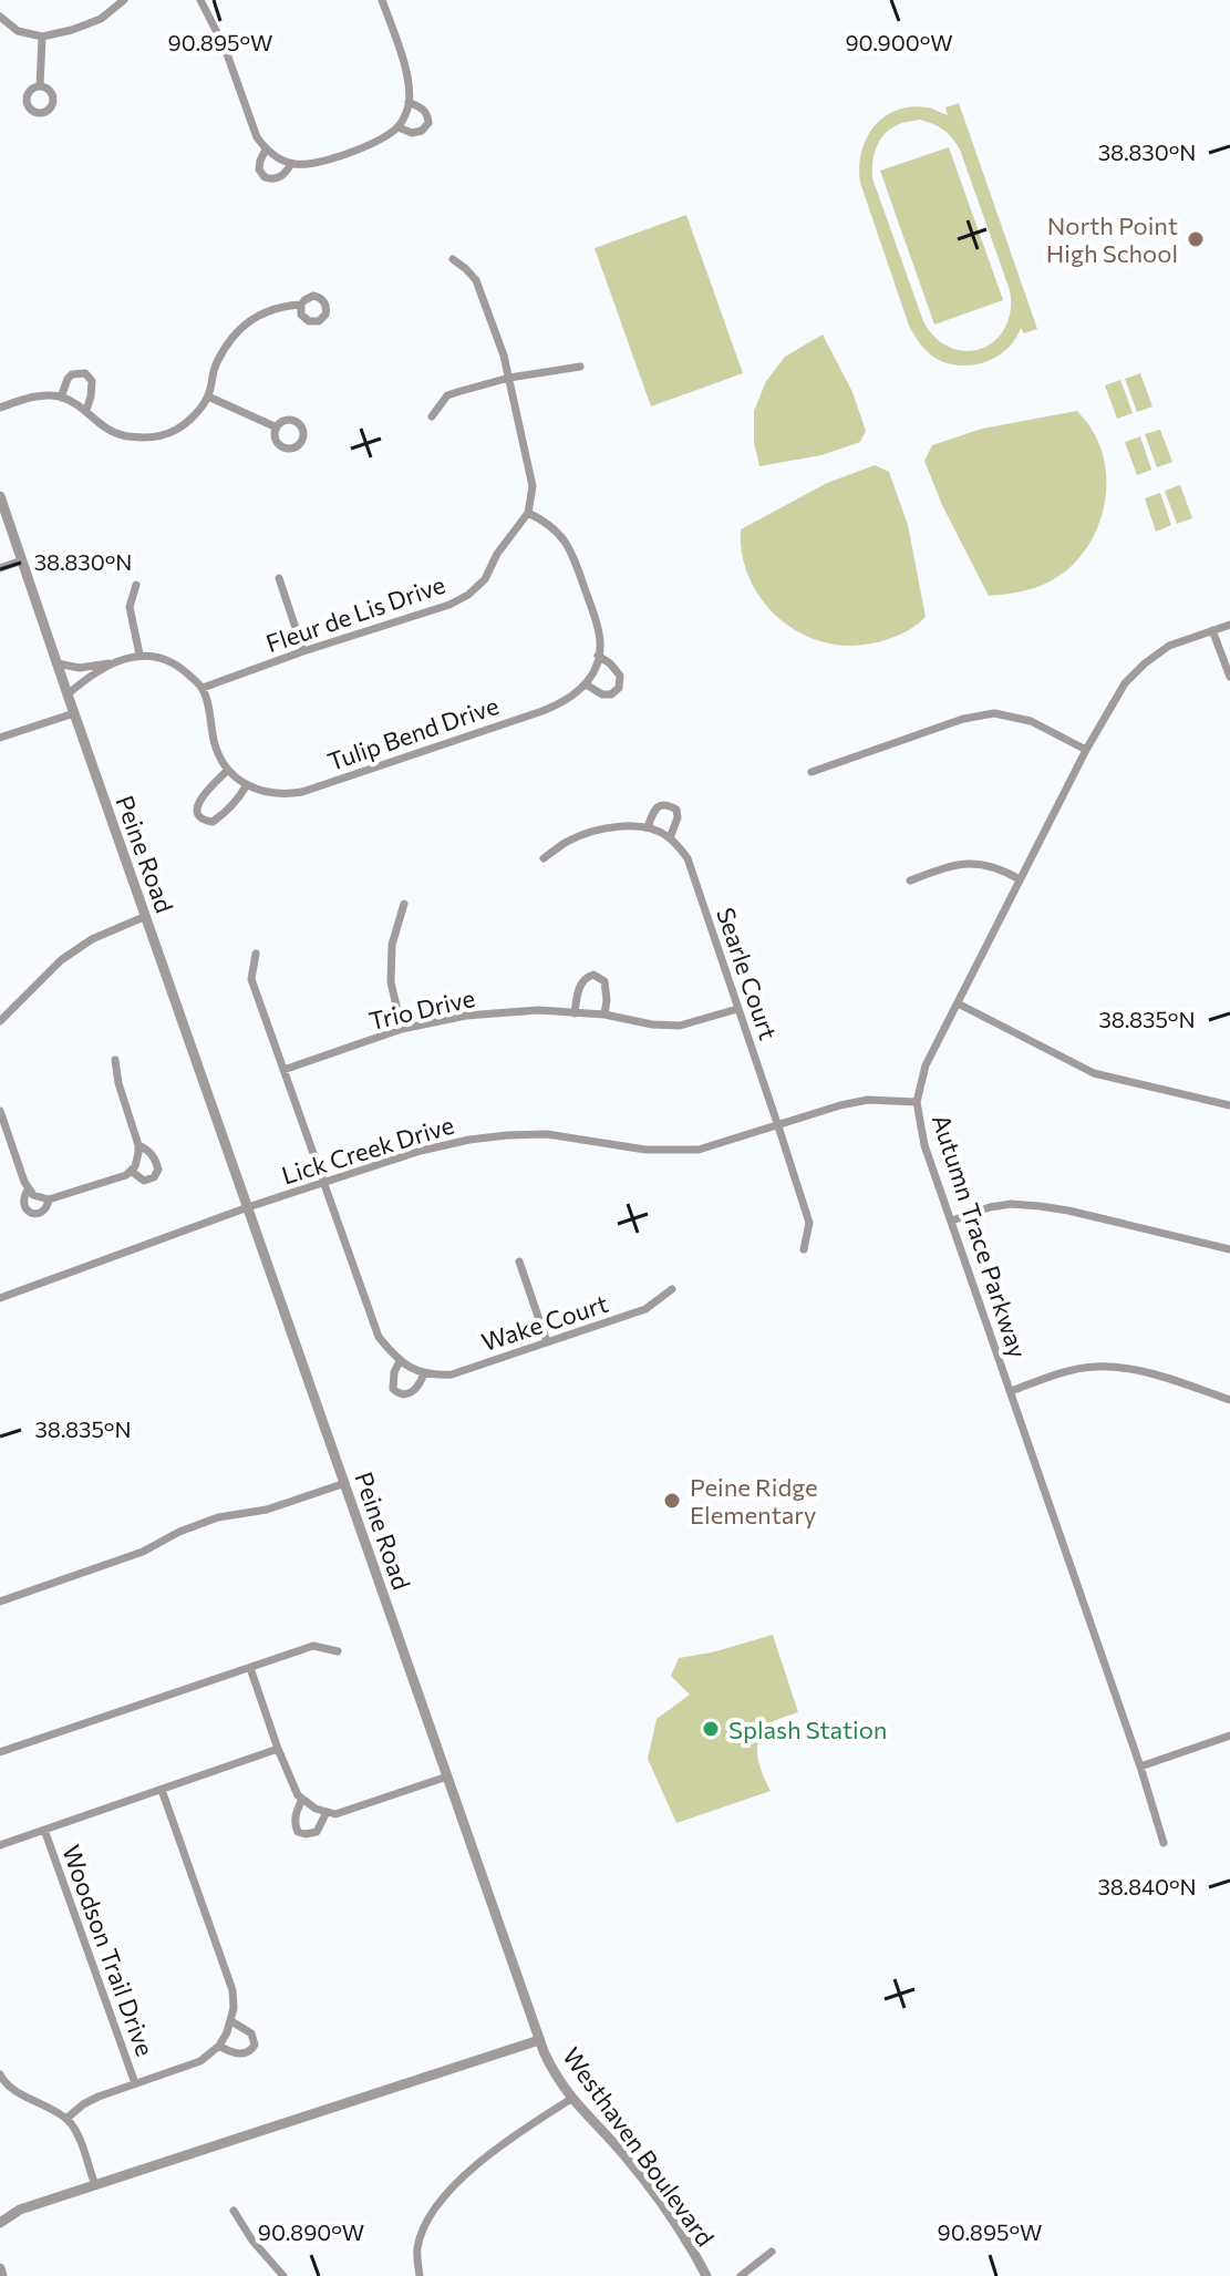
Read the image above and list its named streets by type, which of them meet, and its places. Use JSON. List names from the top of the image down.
{
  "streets": {
    "street": [
      "Fleur de Lis Drive",
      "Tulip Bend Drive",
      "Peine Road",
      "Searle Court",
      "Trio Drive",
      "Lick Creek Drive",
      "Autumn Trace Parkway",
      "Wake Court",
      "Woodson Trail Drive",
      "Westhaven Boulevard"
    ]
  },
  "crossings": [
    ["Fleur de Lis Drive", "Tulip Bend Drive"],
    ["Peine Road", "Lick Creek Drive"],
    ["Peine Road", "Westhaven Boulevard"],
    ["Searle Court", "Trio Drive"],
    ["Searle Court", "Lick Creek Drive"],
    ["Trio Drive", "Wake Court"],
    ["Lick Creek Drive", "Autumn Trace Parkway"],
    ["Lick Creek Drive", "Wake Court"]
  ],
  "places": ["North Point High School", "Peine Ridge Elementary", "Splash Station"],
  "coordinates": [
    "90.895°W",
    "90.900°W",
    "38.830°N",
    "38.835°N",
    "38.840°N",
    "90.890°W"
  ]
}
